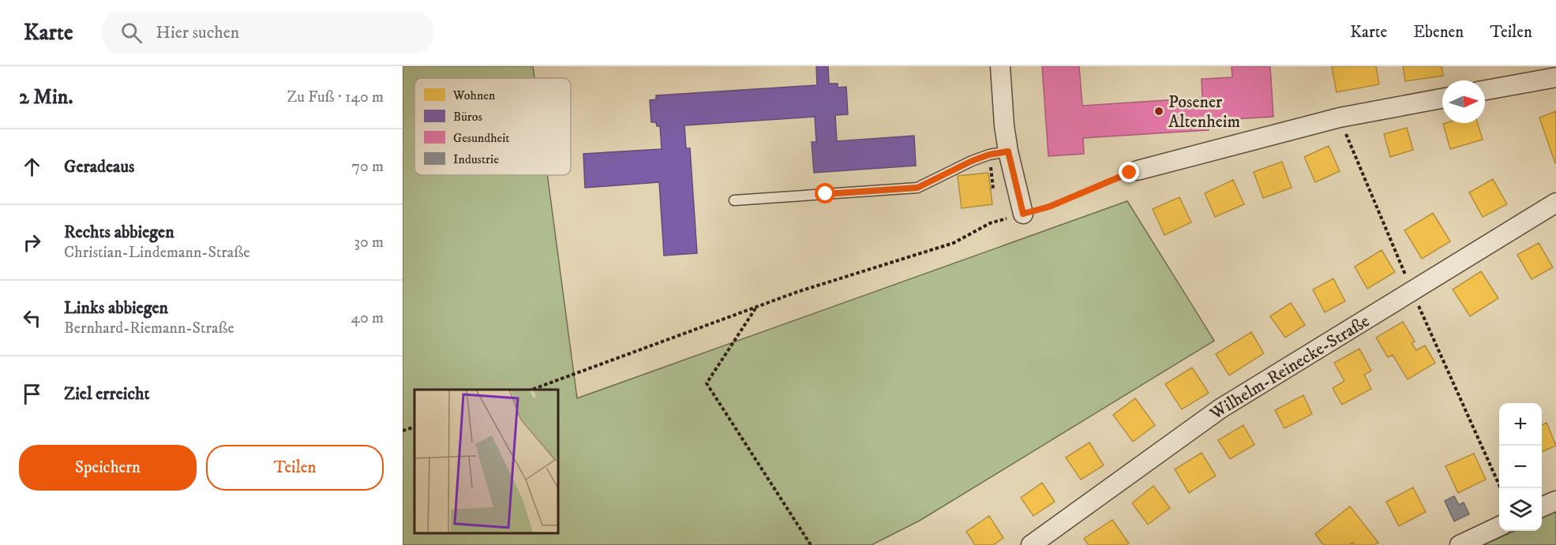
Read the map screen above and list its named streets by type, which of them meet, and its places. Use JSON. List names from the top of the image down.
{
  "streets": {
    "street": ["Wilhelm-Reinecke-Straße"]
  },
  "places": ["Posener Altenheim"],
  "legend": [
    "Wohnen",
    "Büros",
    "Gesundheit",
    "Industrie"
  ],
  "north": "right",
  "page": {
    "header": "Karte",
    "search": "Hier suchen",
    "nav": ["Karte", "Ebenen", "Teilen"],
    "heading": ["2 Min.", "Zu Fuß · 140 m"],
    "list": [
      ["Geradeaus", "70 m"],
      ["Rechts abbiegen", "Christian-Lindemann-Straße", "30 m"],
      ["Links abbiegen", "Bernhard-Riemann-Straße", "40 m"],
      "Ziel erreicht"
    ],
    "map_buttons": ["+", "−"],
    "buttons": ["Speichern", "Teilen"]
  }
}
